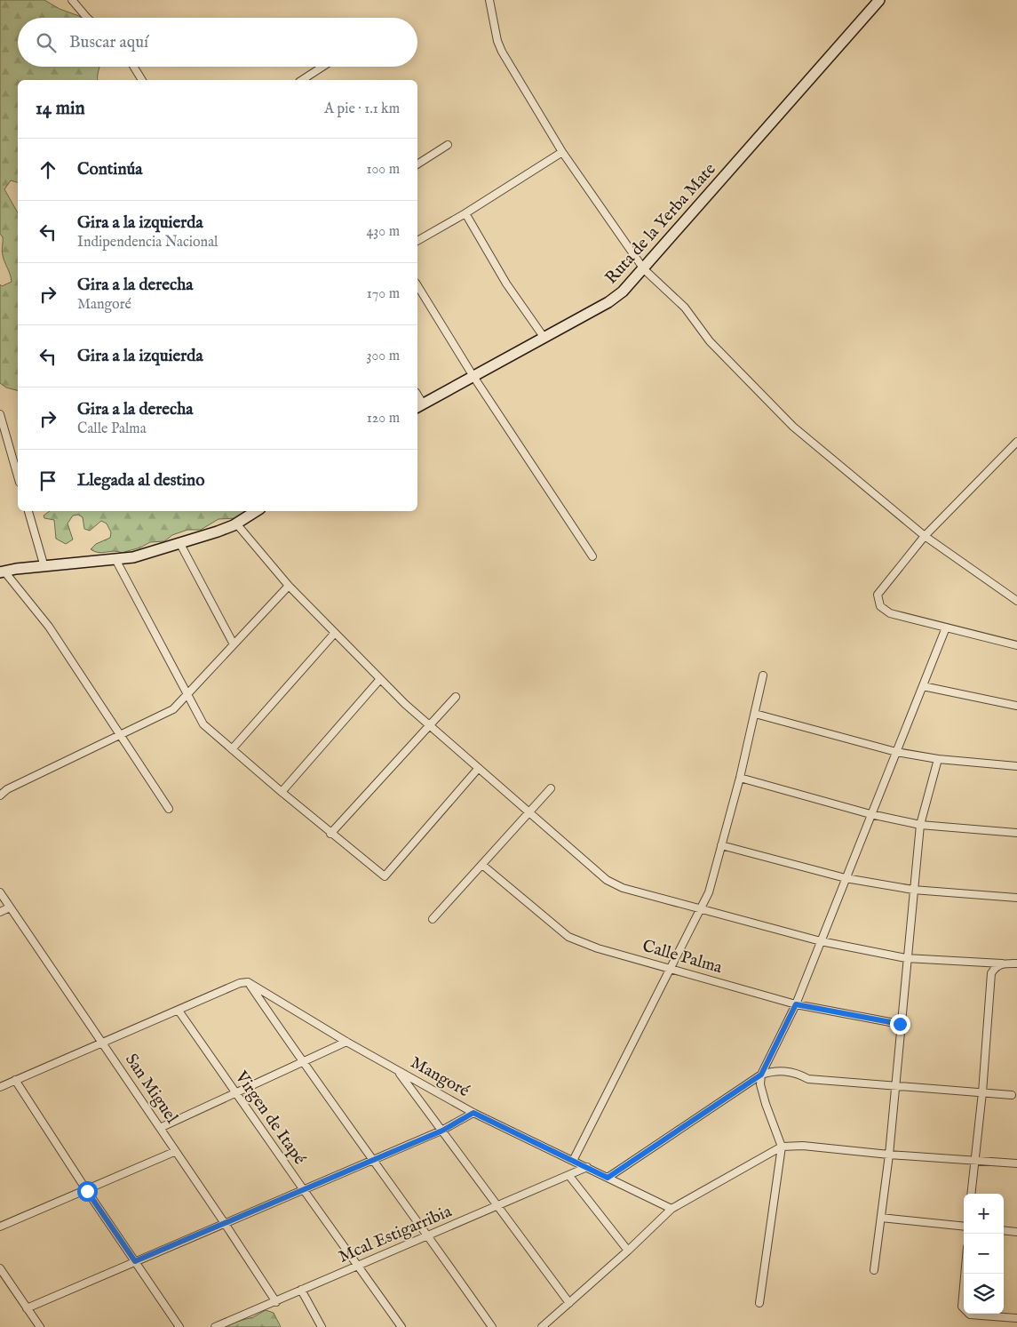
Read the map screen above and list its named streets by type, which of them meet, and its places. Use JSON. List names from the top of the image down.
{
  "streets": {
    "main road": ["Ruta de la Yerba Mate"],
    "street": [
      "Calle Palma",
      "Mangoré",
      "San Miguel",
      "Virgen de Itapé",
      "Mcal Estigarribia"
    ]
  },
  "crossings": [
    ["Mangoré", "Mcal Estigarribia"],
    ["San Miguel", "Mcal Estigarribia"],
    ["Virgen de Itapé", "Mcal Estigarribia"]
  ],
  "page": {
    "search": "Buscar aquí",
    "heading": ["14 min", "A pie · 1.1 km"],
    "list": [
      ["Continúa", "100 m"],
      ["Gira a la izquierda", "Indipendencia Nacional", "430 m"],
      ["Gira a la derecha", "Mangoré", "170 m"],
      ["Gira a la izquierda", "300 m"],
      ["Gira a la derecha", "Calle Palma", "120 m"],
      "Llegada al destino"
    ],
    "map_buttons": ["+", "−"]
  }
}
